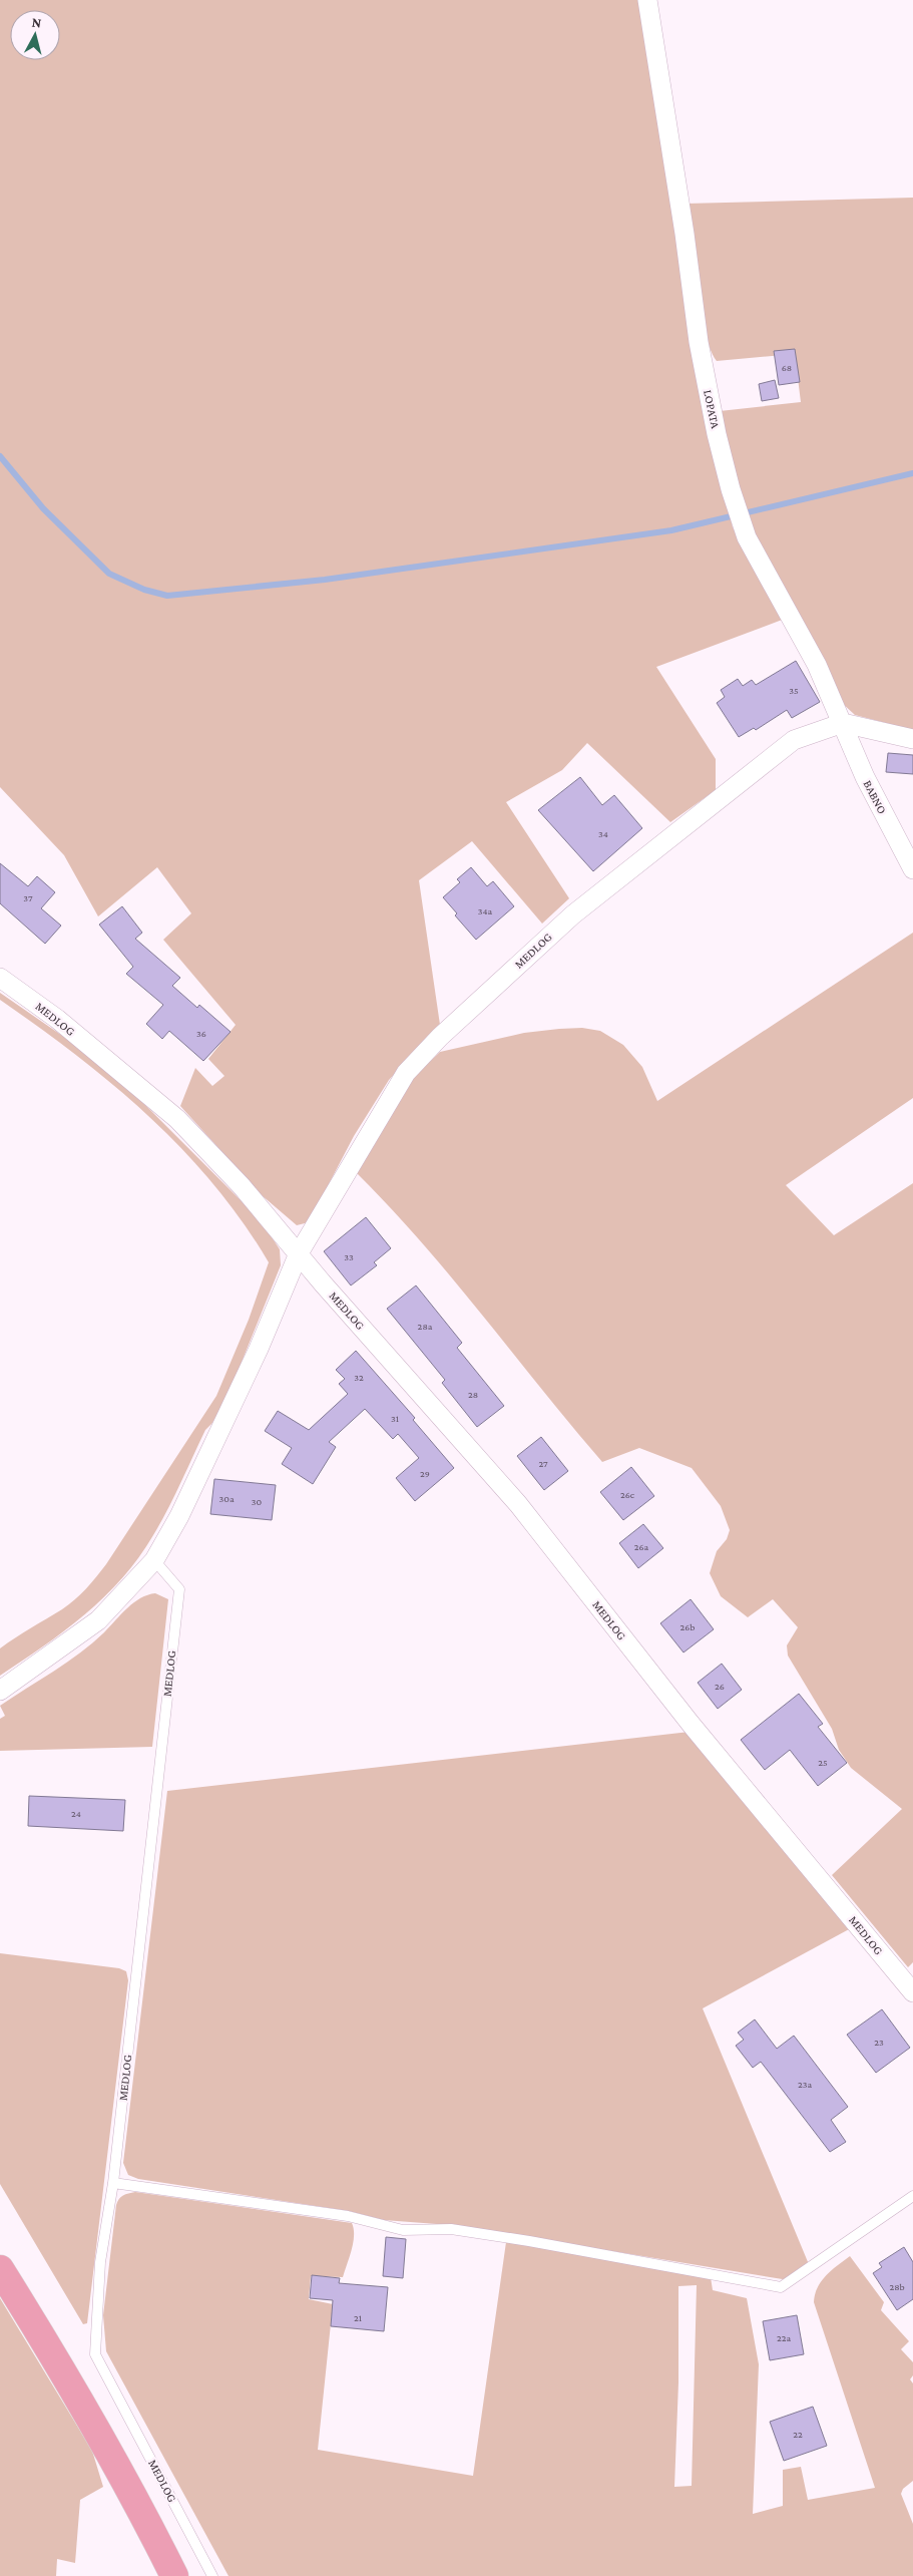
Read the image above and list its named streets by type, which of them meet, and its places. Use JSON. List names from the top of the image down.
{
  "streets": {
    "street": ["LOPATA", "BABNO", "MEDLOG"]
  },
  "crossings": [
    ["LOPATA", "BABNO"],
    ["LOPATA", "MEDLOG"],
    ["BABNO", "MEDLOG"]
  ],
  "house_numbers": [
    "68",
    "35",
    "34",
    "37",
    "34a",
    "36",
    "33",
    "28a",
    "32",
    "28",
    "31",
    "27",
    "29",
    "26c",
    "30a",
    "30",
    "26a",
    "26b",
    "26",
    "25",
    "24",
    "23",
    "23a",
    "28b",
    "21",
    "22a",
    "22"
  ],
  "north": "top"
}
